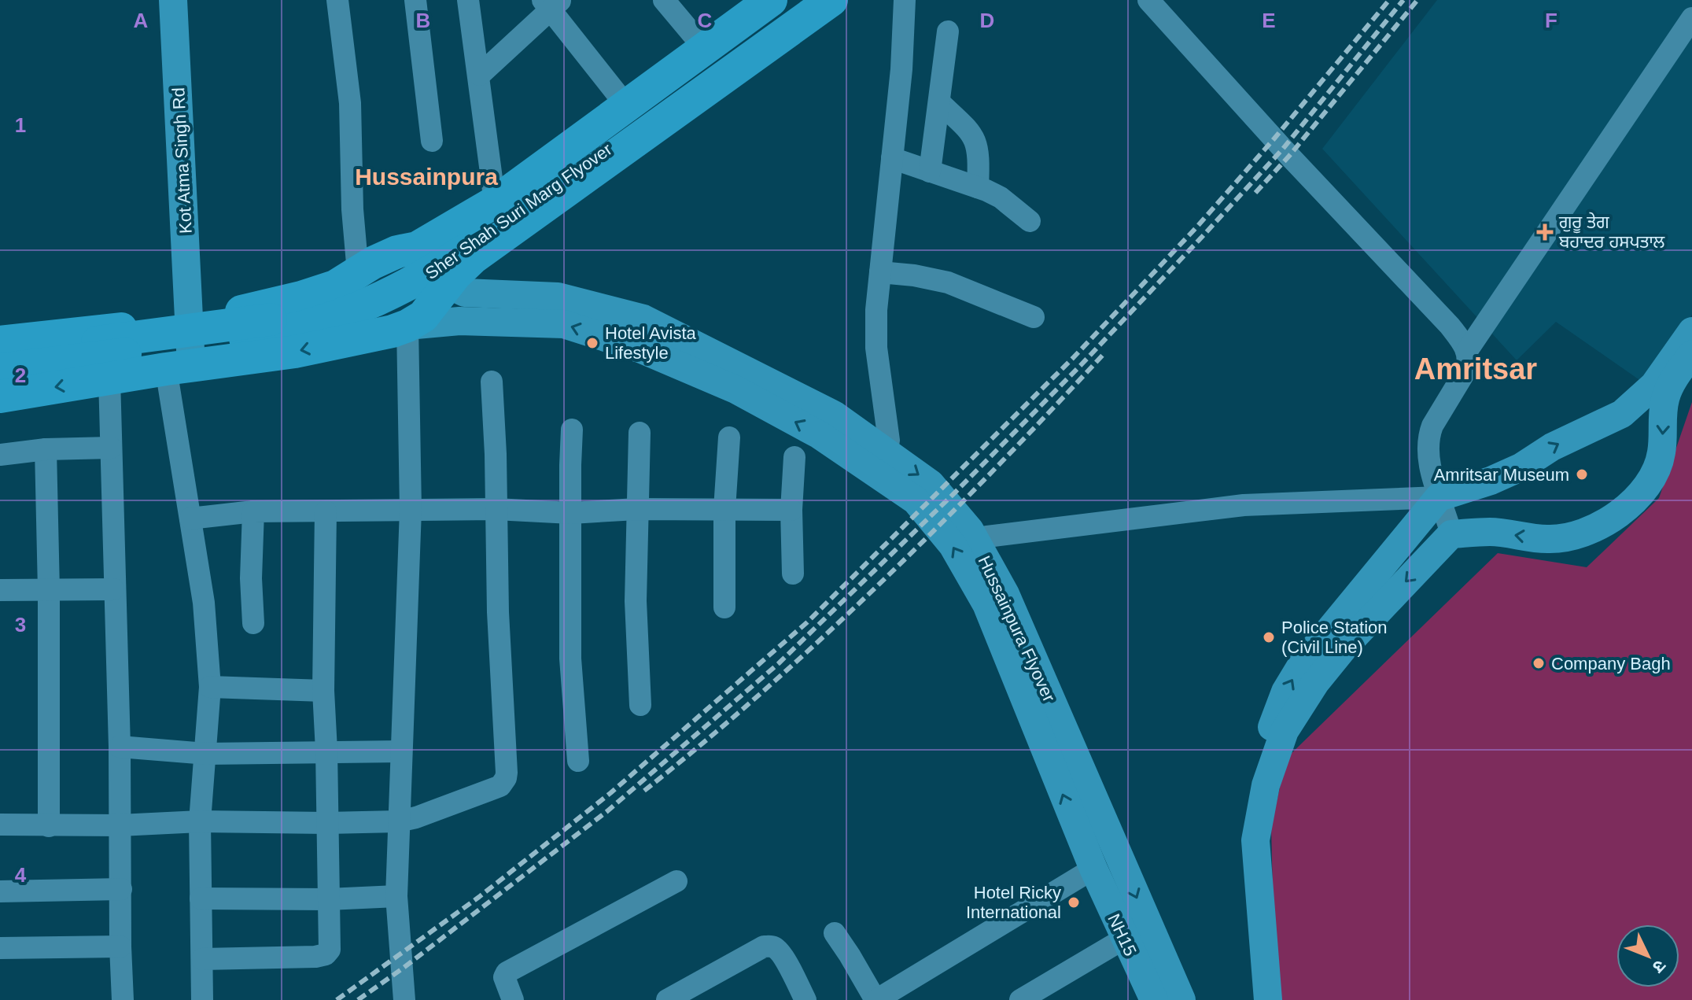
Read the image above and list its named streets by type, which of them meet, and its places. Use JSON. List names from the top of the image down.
{
  "streets": {
    "highway": ["Sher Shah Suri Marg Flyover"],
    "main road": ["Kot Atma Singh Rd", "Hussainpura Flyover", "NH15"]
  },
  "crossings": [
    ["Hussainpura Flyover", "NH15"]
  ],
  "districts": ["Hussainpura", "Amritsar"],
  "places": {
    "health": ["ਗੁਰੂ ਤੇਗ ਬਹਾਦਰ ਹਸਪਤਾਲ"],
    "other": [
      "Hotel Avista Lifestyle",
      "Amritsar Museum",
      "Police Station (Civil Line)",
      "Company Bagh",
      "Hotel Ricky International"
    ]
  },
  "north": "bottom right",
  "grid": {
    "columns": [
      "A",
      "B",
      "C",
      "D",
      "E",
      "F"
    ],
    "rows": [
      "1",
      "2",
      "3",
      "4"
    ]
  }
}
